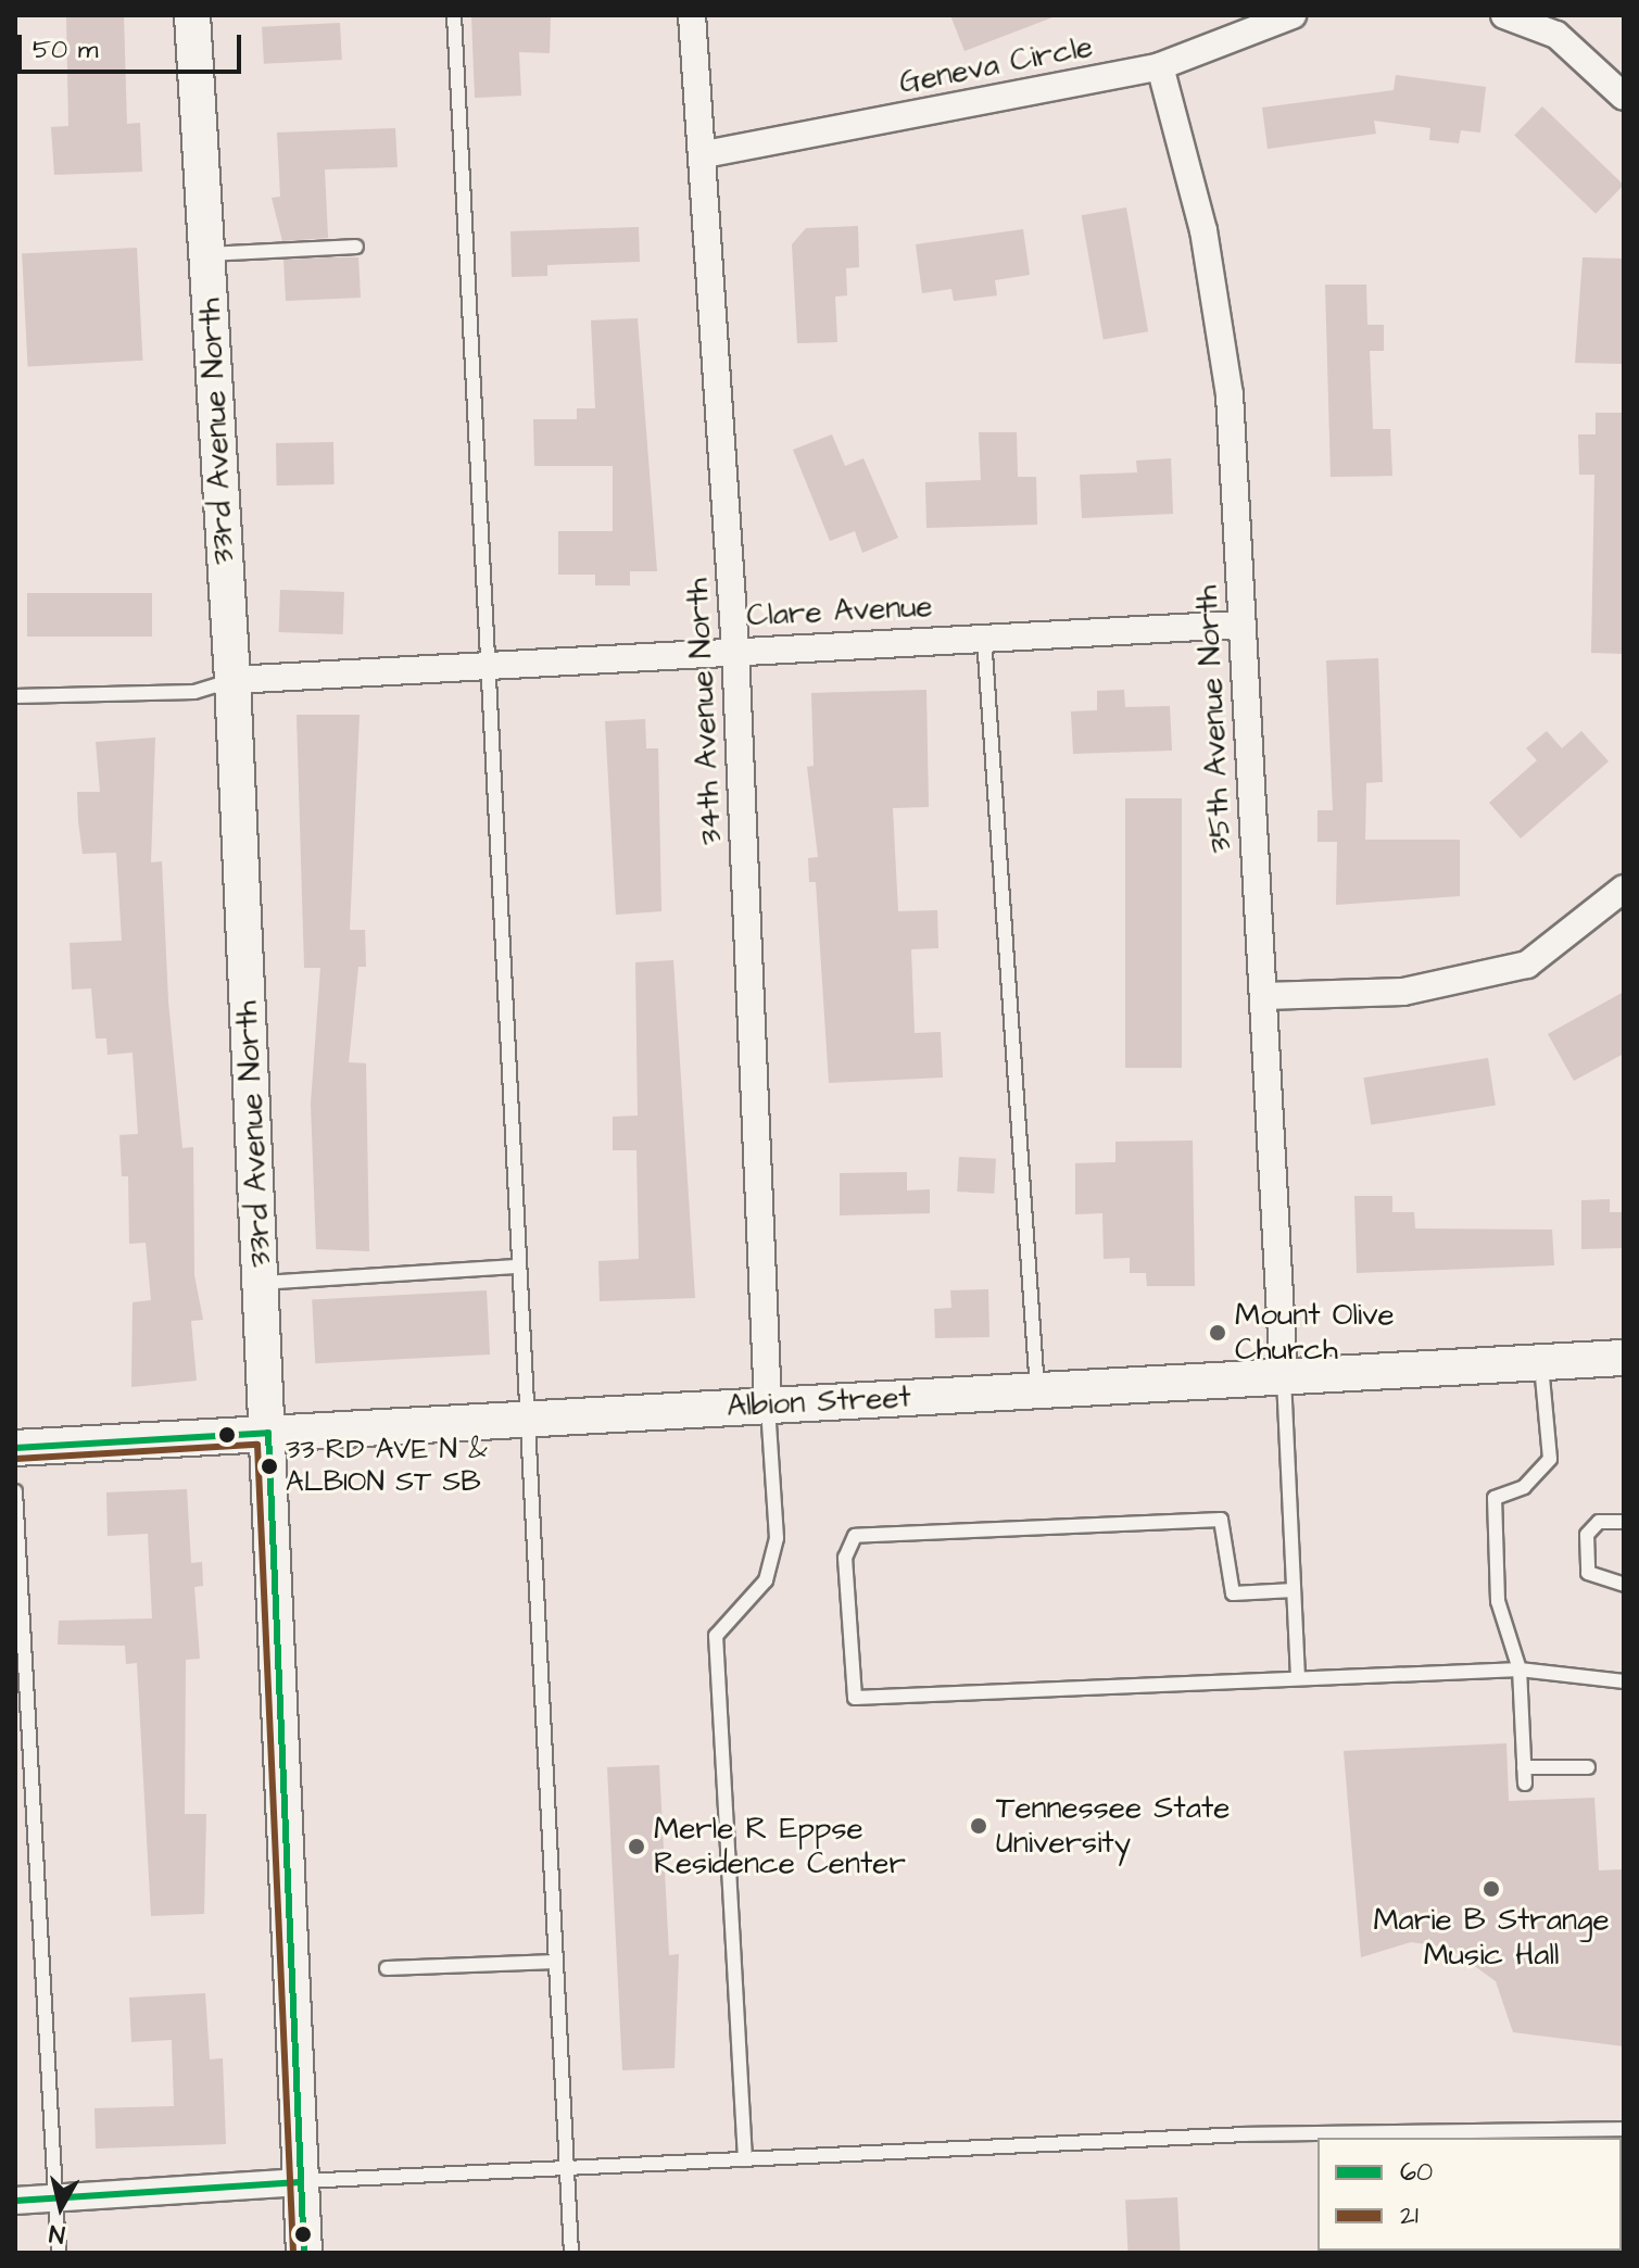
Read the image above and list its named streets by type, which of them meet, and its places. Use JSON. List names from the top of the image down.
{
  "streets": {
    "street": [
      "Geneva Circle",
      "33rd Avenue North",
      "Clare Avenue",
      "34th Avenue North",
      "35th Avenue North",
      "Albion Street"
    ]
  },
  "crossings": [
    ["Geneva Circle", "34th Avenue North"],
    ["Geneva Circle", "35th Avenue North"],
    ["33rd Avenue North", "Clare Avenue"],
    ["33rd Avenue North", "Albion Street"],
    ["Clare Avenue", "34th Avenue North"],
    ["Clare Avenue", "35th Avenue North"],
    ["34th Avenue North", "Albion Street"],
    ["35th Avenue North", "Albion Street"]
  ],
  "places": [
    "Mount Olive Church",
    "33 RD AVE N & ALBION ST SB",
    "Tennessee State University",
    "Merle R Eppse Residence Center",
    "Marie B Strange Music Hall"
  ],
  "lines": ["transit line 60", "transit line 21"],
  "legend": ["60", "21"],
  "scale_bar": "50 m",
  "north": "bottom"
}
